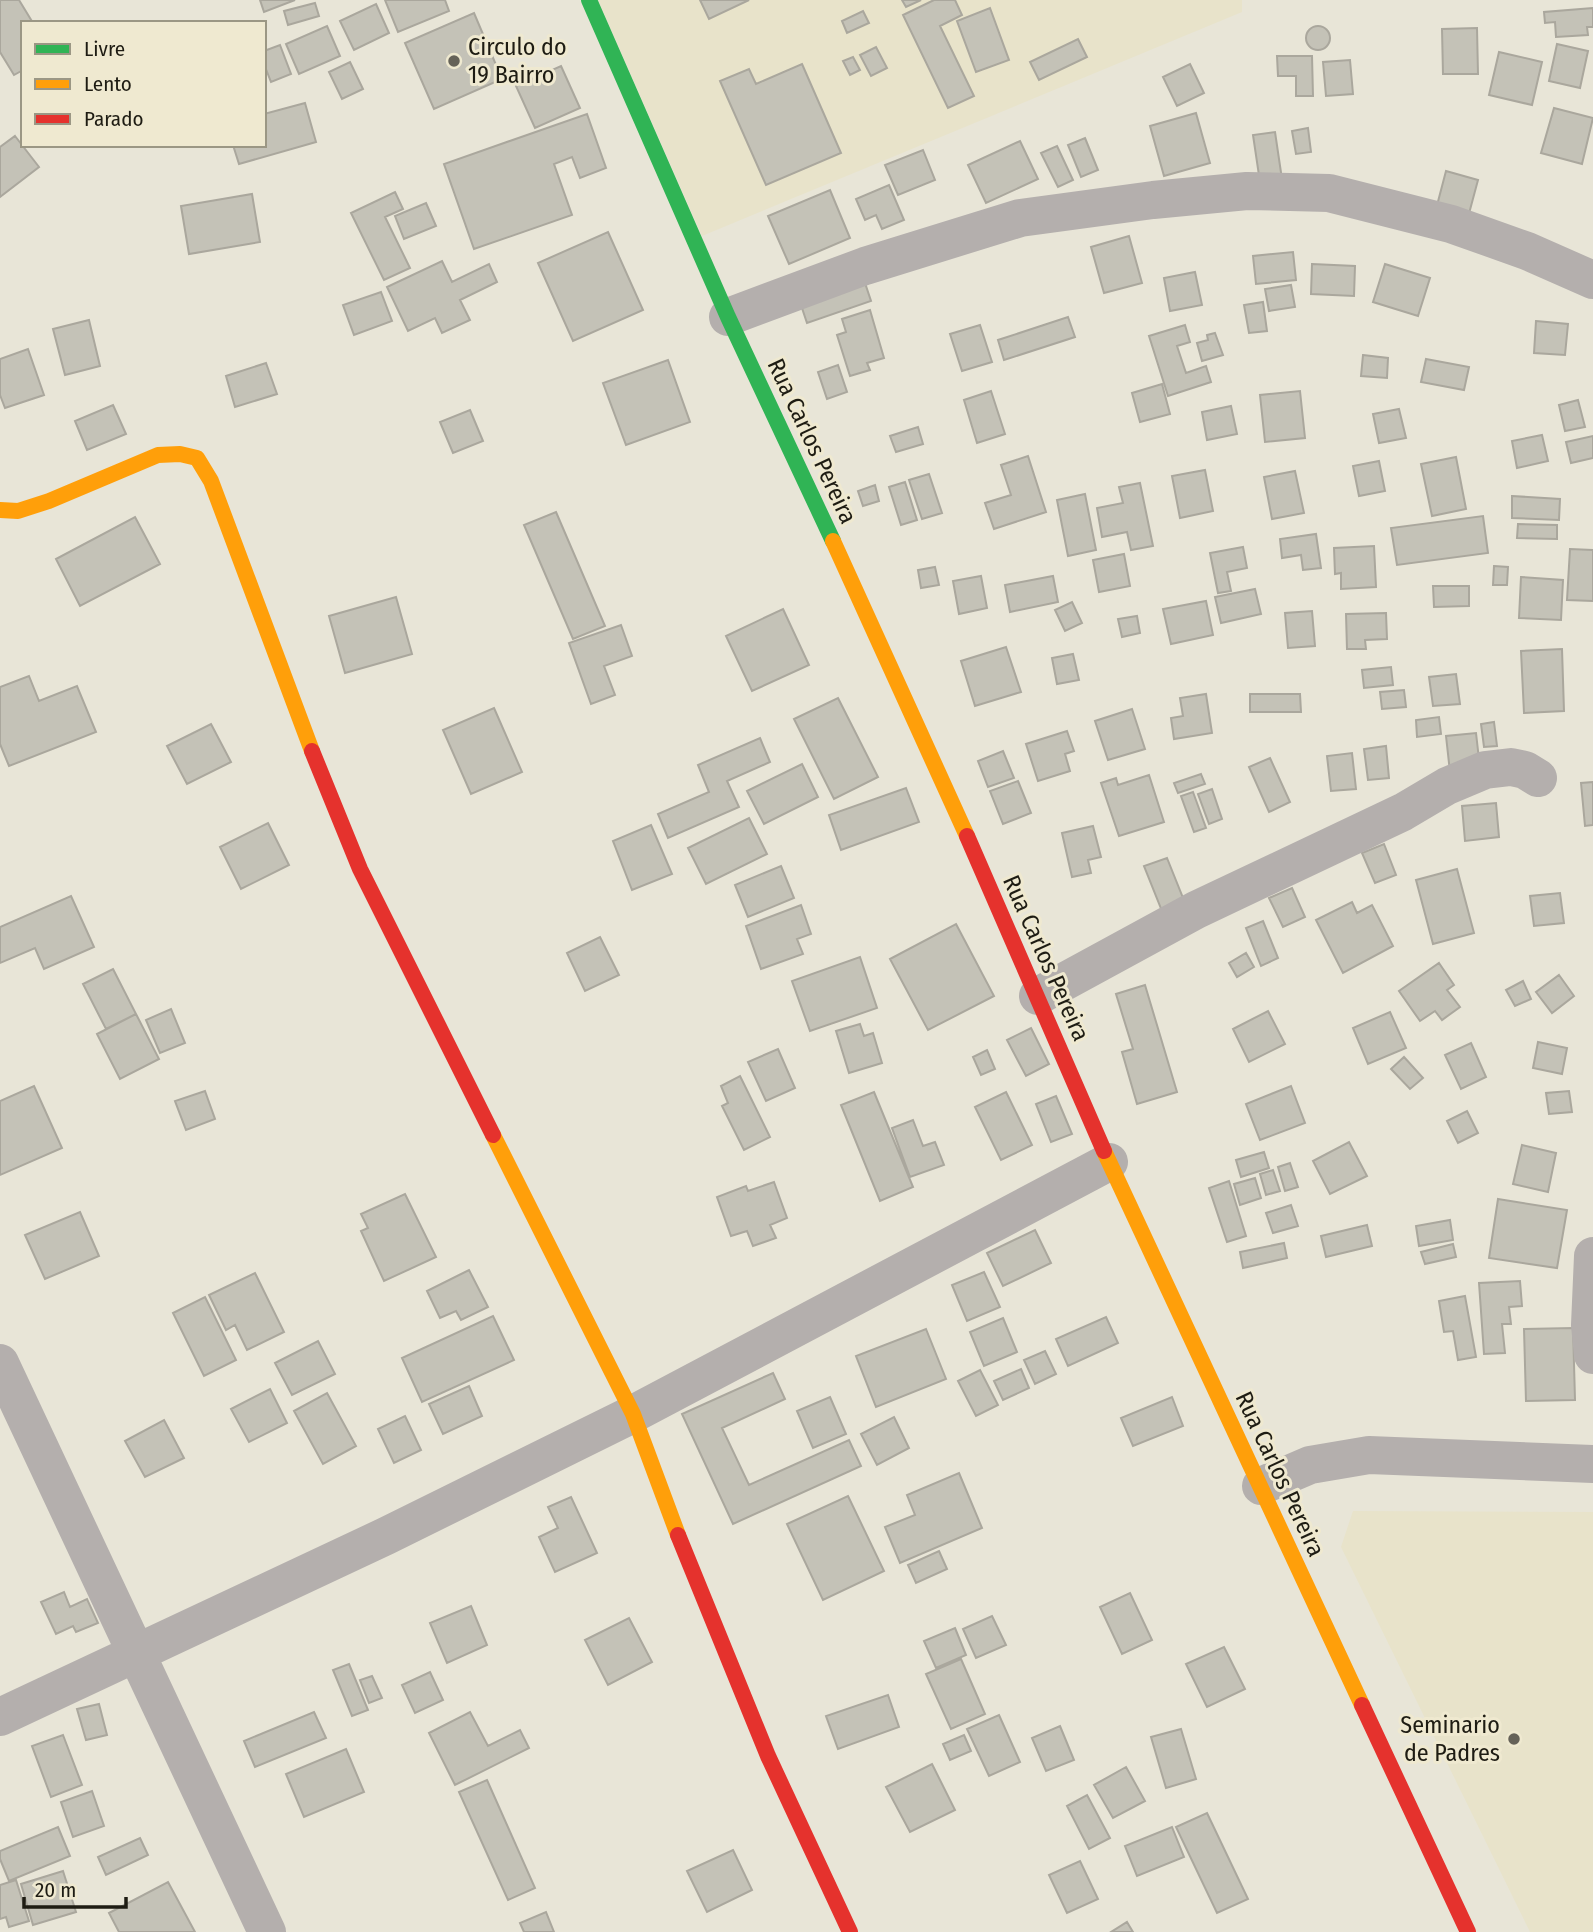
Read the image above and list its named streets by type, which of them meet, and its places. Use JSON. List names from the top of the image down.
{
  "streets": {
    "main road": ["Rua Carlos Pereira"]
  },
  "places": ["Circulo do 19 Bairro", "Seminario de Padres"],
  "legend": ["Livre", "Lento", "Parado"],
  "scale_bar": "20 m"
}
